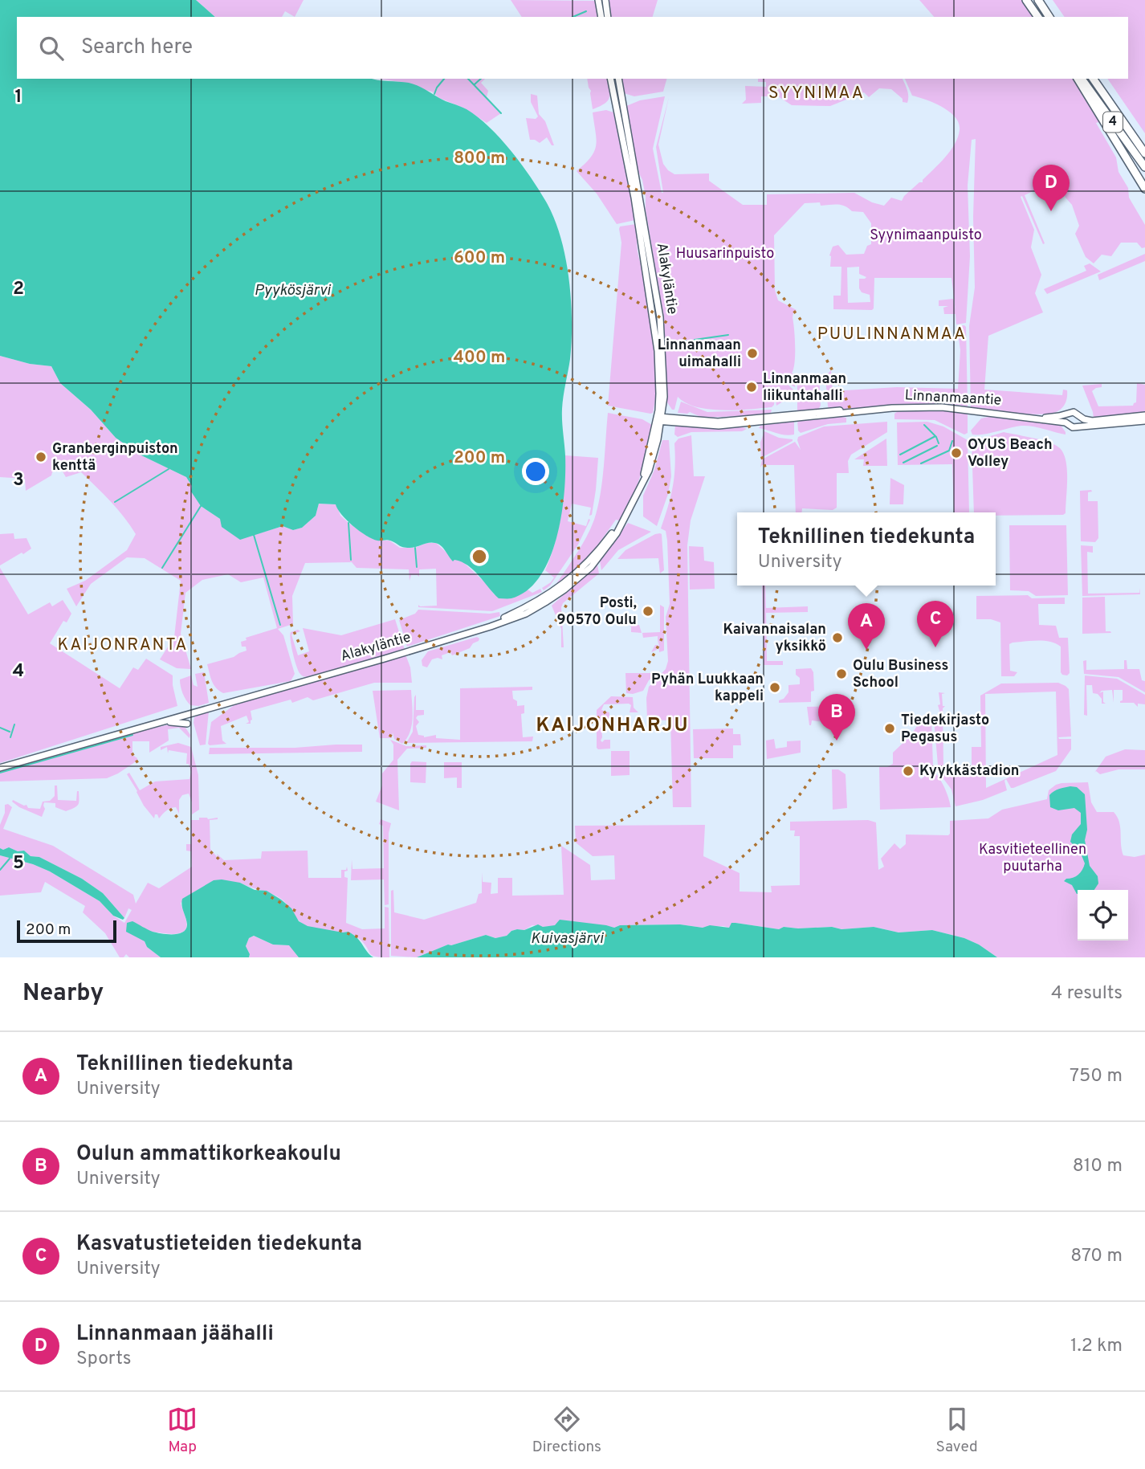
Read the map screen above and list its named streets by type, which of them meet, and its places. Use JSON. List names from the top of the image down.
{
  "streets": {
    "highway": ["4"],
    "main road": ["Alakyläntie", "Linnanmaantie"]
  },
  "crossings": [
    ["Alakyläntie", "Linnanmaantie"]
  ],
  "districts": [
    "SYYNIMAA",
    "PUULINNANMAA",
    "KAIJONRANTA",
    "KAIJONHARJU"
  ],
  "water": ["Pyykösjärvi", "Kuivasjärvi"],
  "parks": ["Syynimaanpuisto", "Huusarinpuisto", "Kasvitieteellinen puutarha"],
  "places": [
    "Linnanmaan uimahalli",
    "Linnanmaan liikuntahalli",
    "OYUS Beach Volley",
    "Granberginpuiston kenttä",
    "Posti, 90570 Oulu",
    "Kaivannaisalan yksikkö",
    "Oulu Business School",
    "Pyhän Luukkaan kappeli",
    "Tiedekirjasto Pegasus",
    "Kyykkästadion"
  ],
  "scale_bar": "200 m",
  "page": {
    "search": "Search here",
    "pins": [
      "D",
      "C",
      "A",
      "B"
    ],
    "popup": ["Teknillinen tiedekunta", "University"],
    "scale": "200 m",
    "heading": ["Nearby", "4 results"],
    "list": [
      {
        "mark": "A",
        "name": "Teknillinen tiedekunta",
        "note": "University",
        "value": "750 m"
      },
      {
        "mark": "B",
        "name": "Oulun ammattikorkeakoulu",
        "note": "University",
        "value": "810 m"
      },
      {
        "mark": "C",
        "name": "Kasvatustieteiden tiedekunta",
        "note": "University",
        "value": "870 m"
      },
      {
        "mark": "D",
        "name": "Linnanmaan jäähalli",
        "note": "Sports",
        "value": "1.2 km"
      }
    ],
    "nav": ["Map", "Directions", "Saved"]
  },
  "grid": {
    "rows": [
      "1",
      "2",
      "3",
      "4",
      "5"
    ]
  },
  "rings": [
    "800 m",
    "600 m",
    "400 m",
    "200 m"
  ]
}
